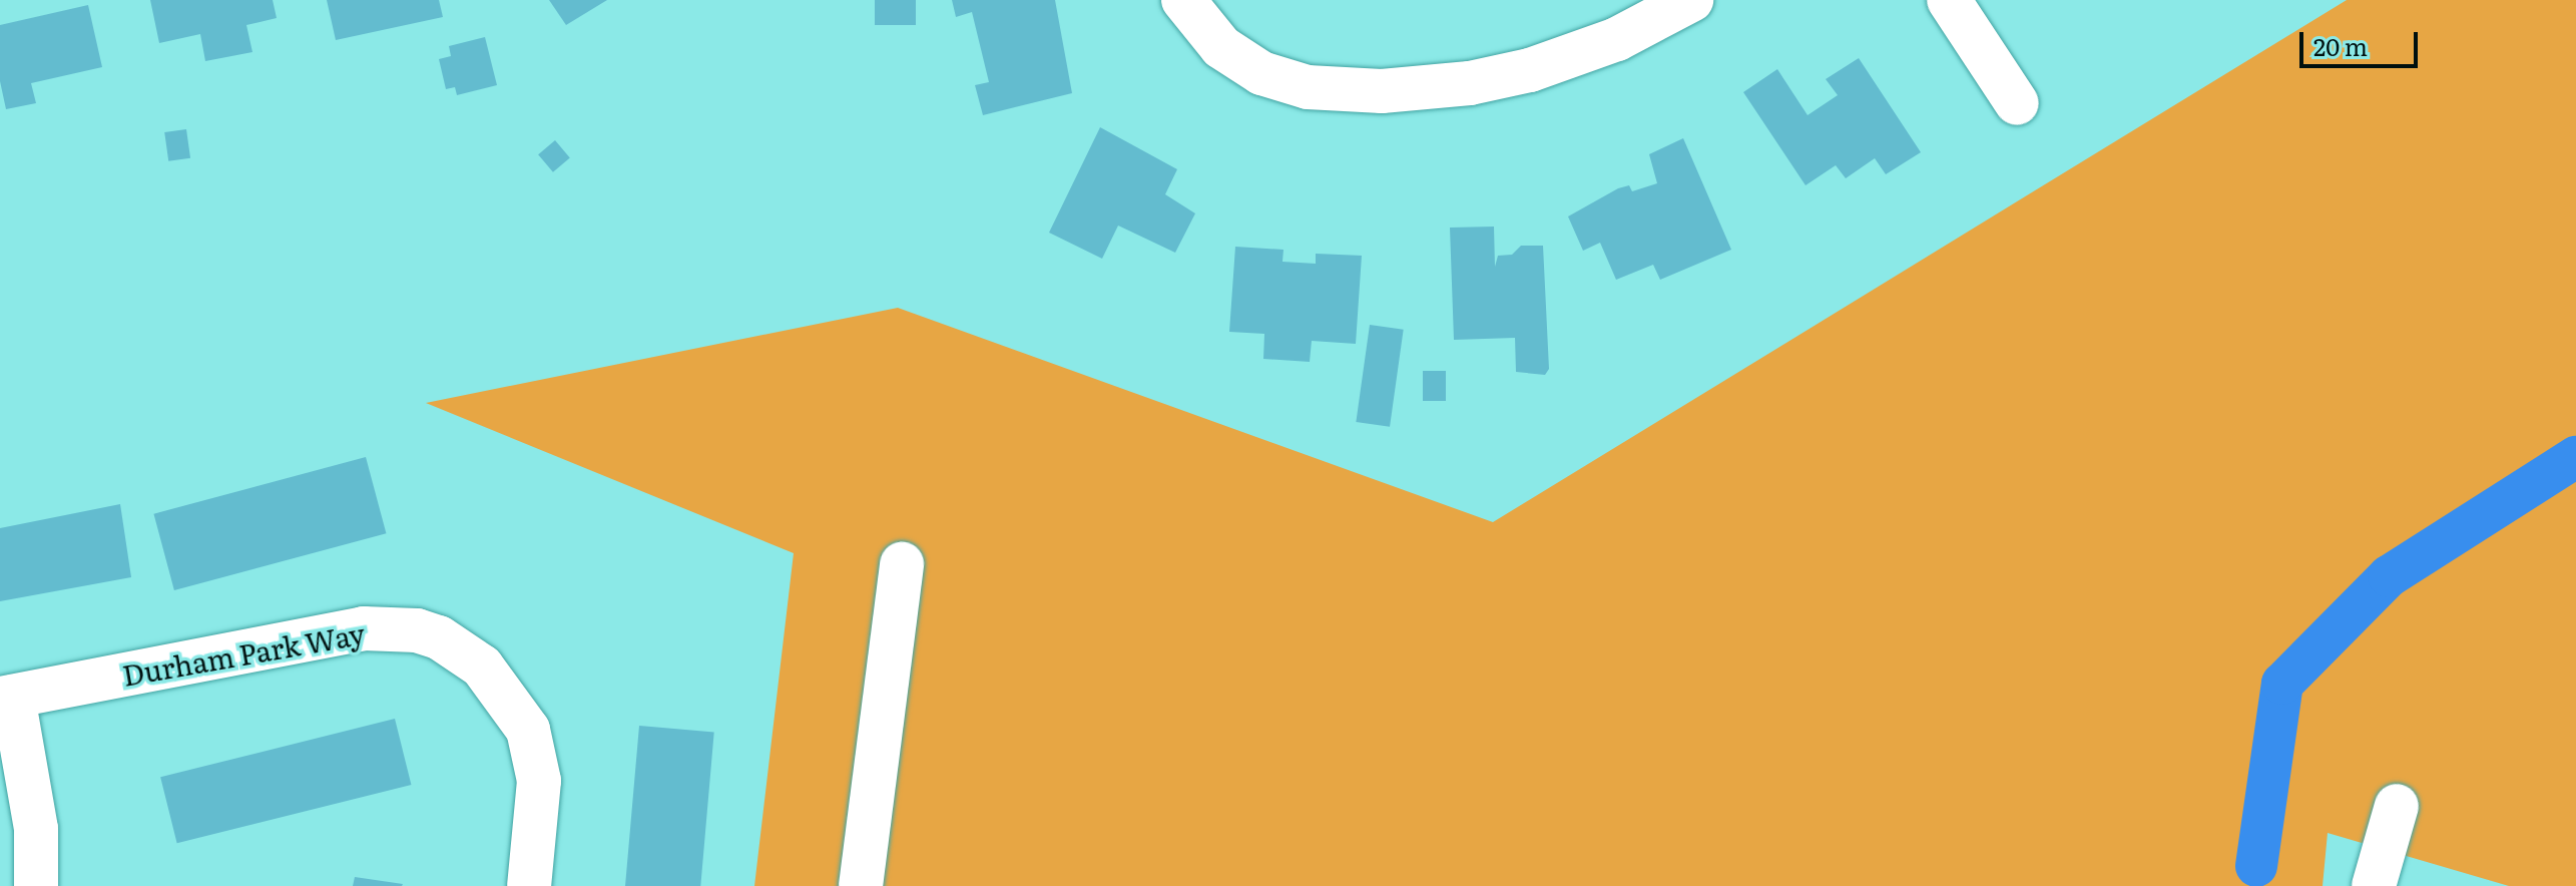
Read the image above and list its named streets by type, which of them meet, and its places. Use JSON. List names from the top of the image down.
{
  "streets": {
    "street": ["Durham Park Way"]
  },
  "scale_bar": "20 m"
}
